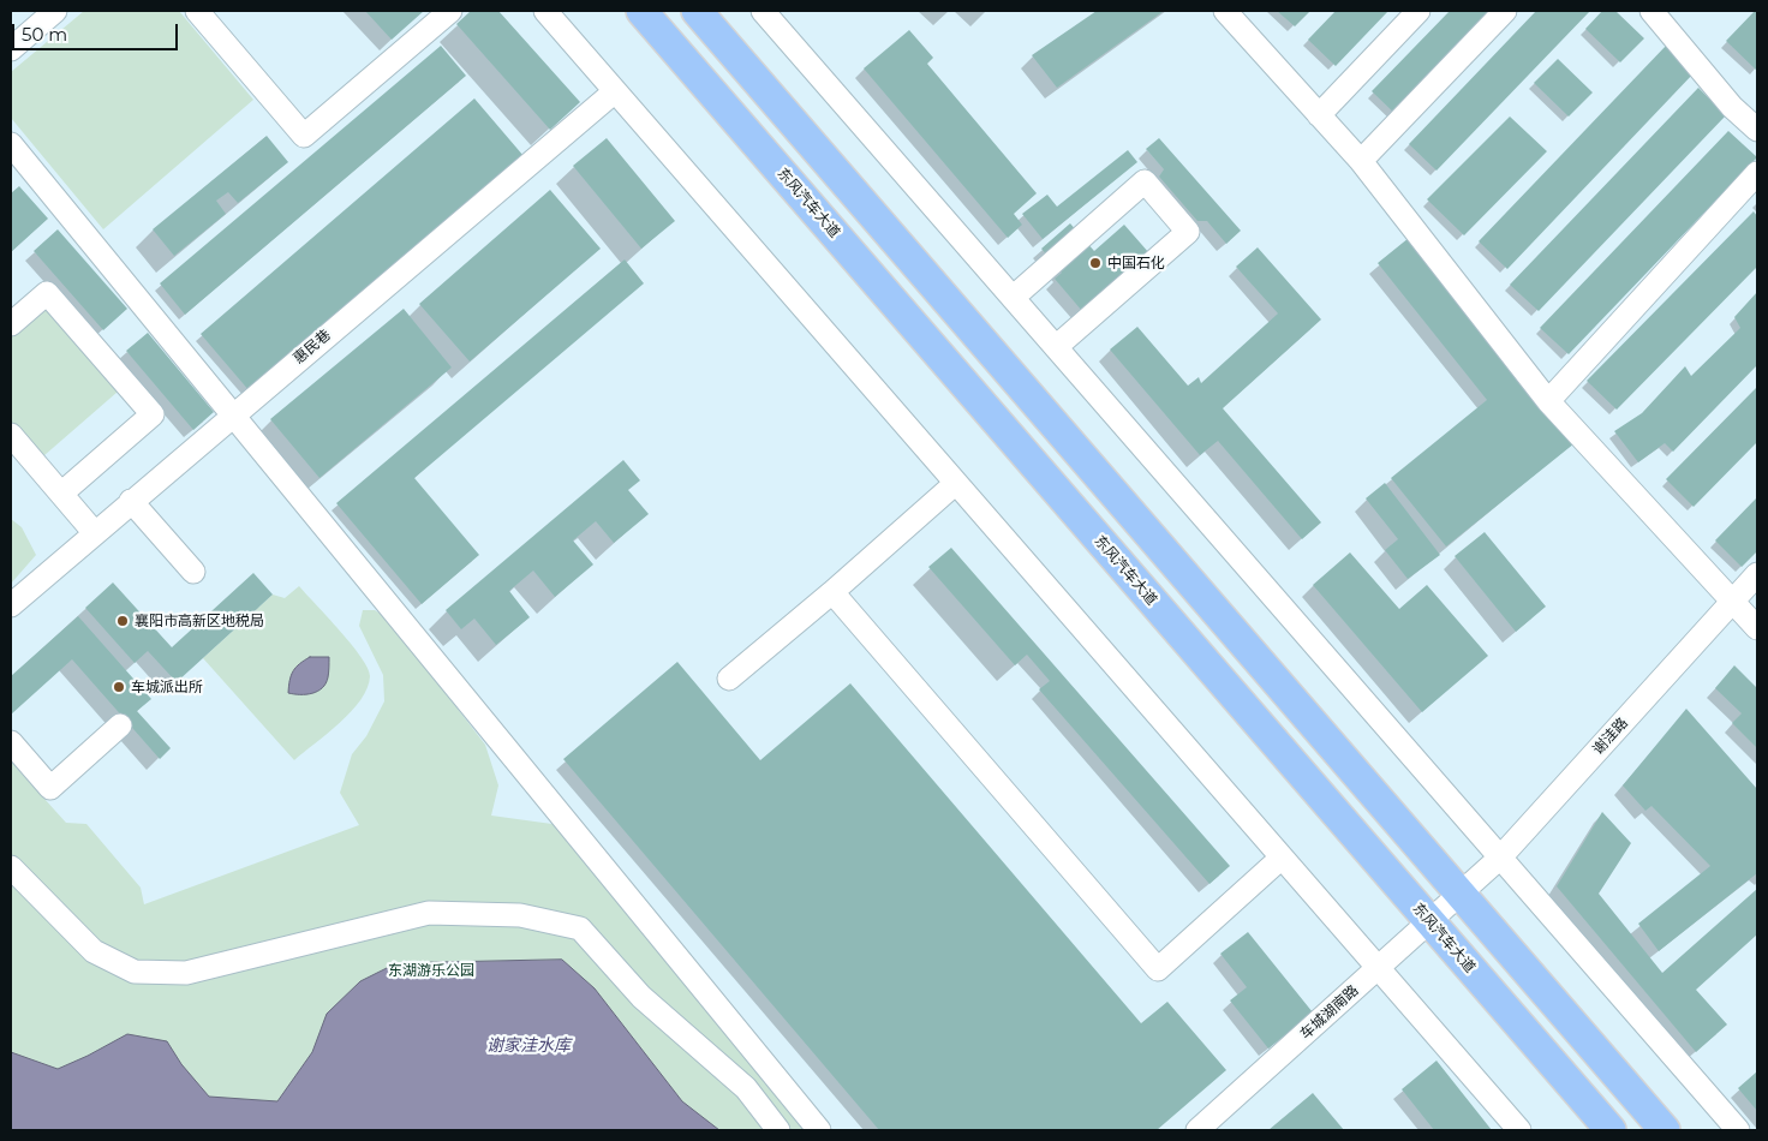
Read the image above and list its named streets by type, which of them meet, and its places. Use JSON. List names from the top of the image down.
{
  "streets": {
    "main road": ["东风汽车大道"],
    "street": ["惠民巷", "谢洼路", "车城湖南路"]
  },
  "crossings": [
    ["东风汽车大道", "车城湖南路"],
    ["谢洼路", "车城湖南路"]
  ],
  "water": ["谢家洼水库"],
  "parks": ["东湖游乐公园"],
  "places": ["中国石化", "襄阳市高新区地税局", "车城派出所"],
  "scale_bar": "50 m"
}
